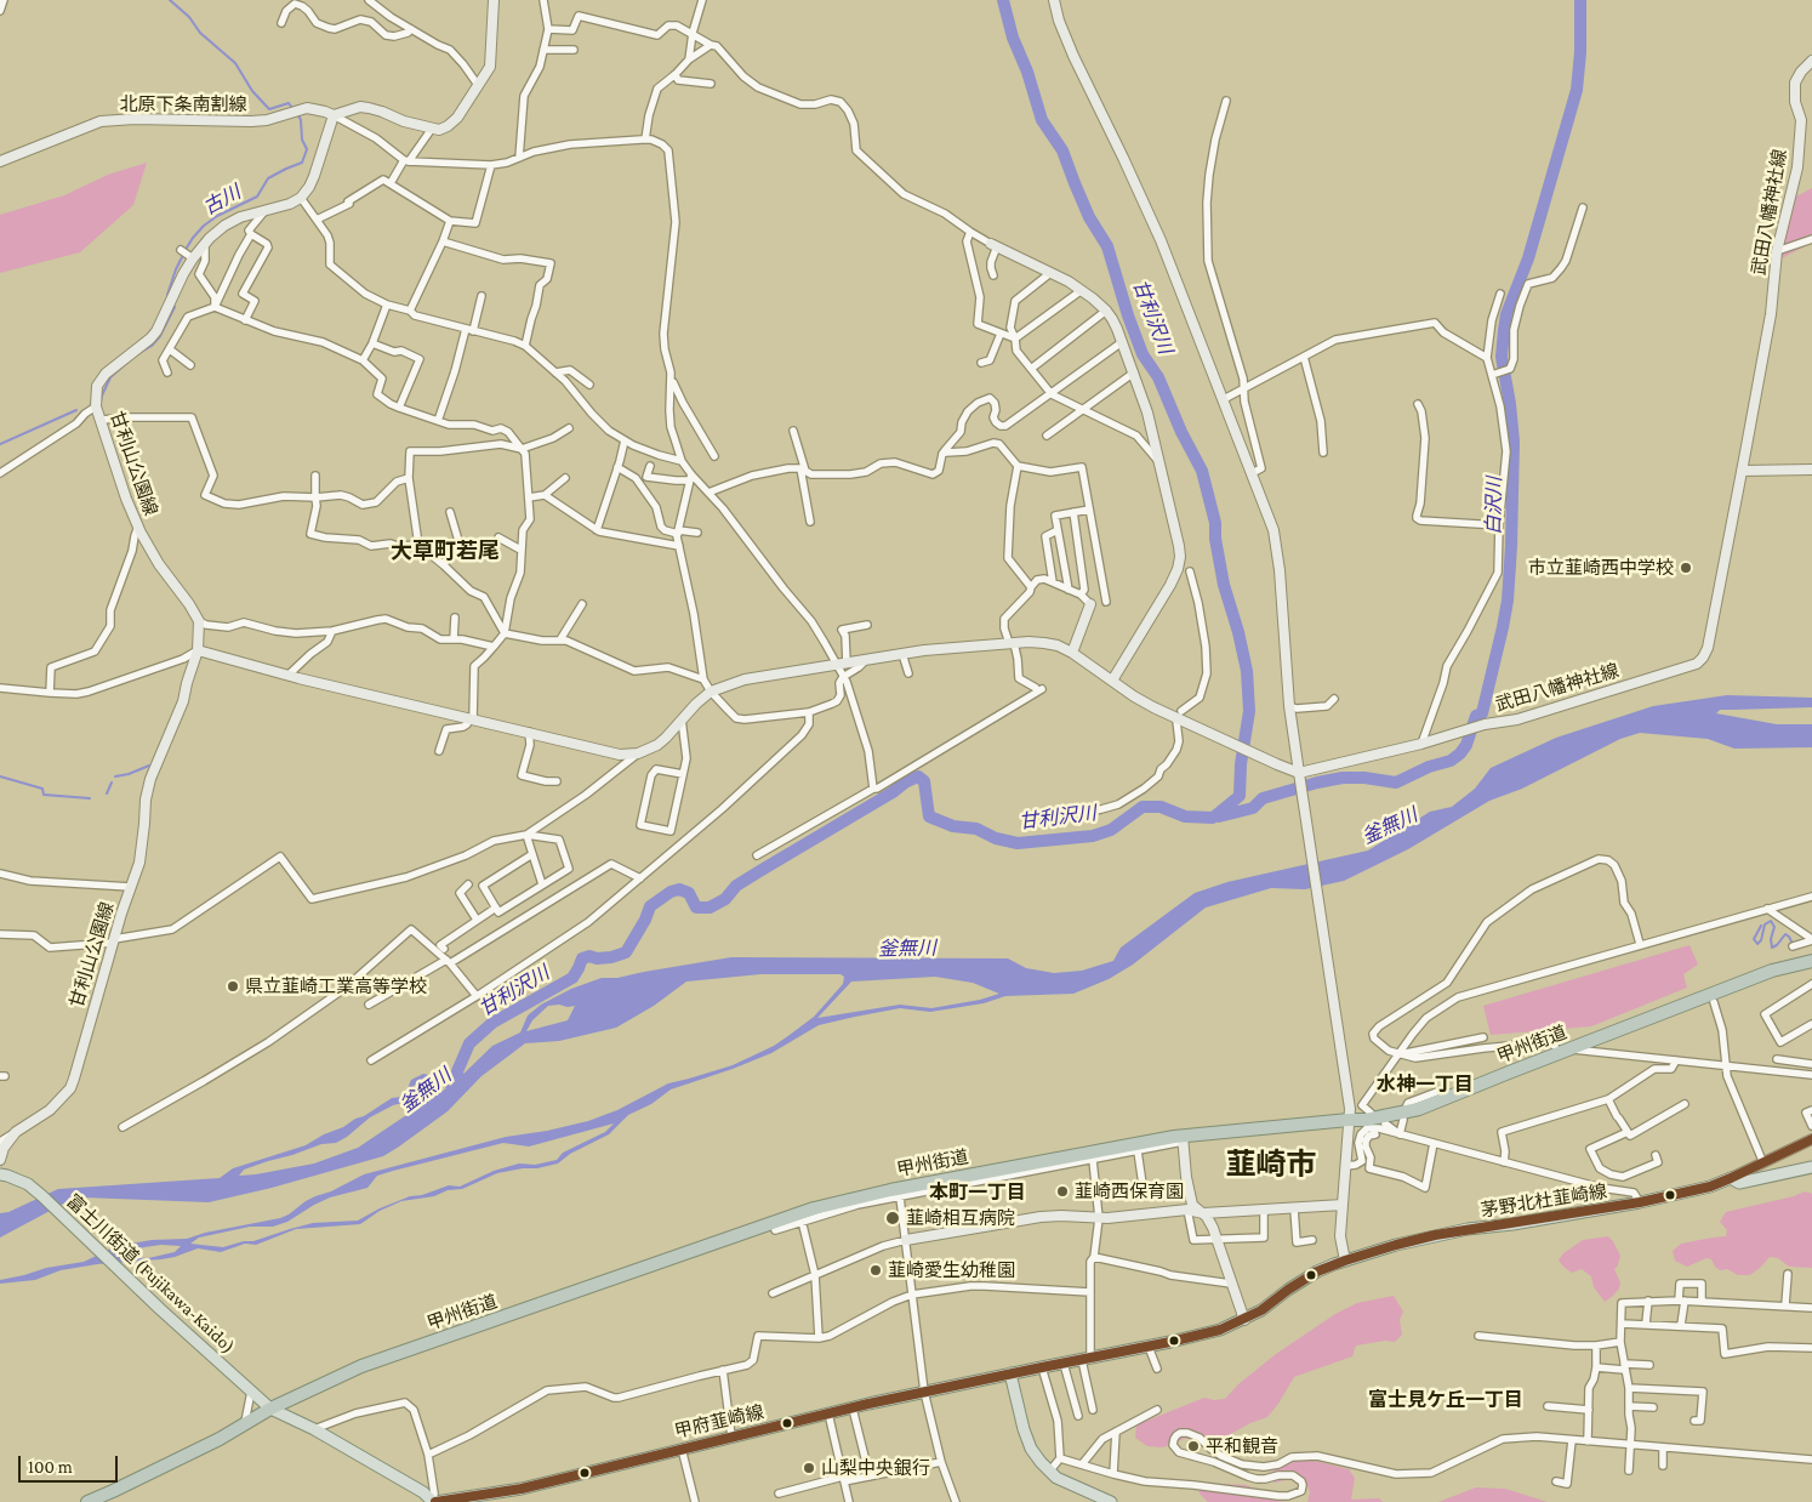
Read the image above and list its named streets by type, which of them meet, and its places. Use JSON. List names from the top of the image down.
{
  "streets": {
    "highway": ["甲州街道"],
    "main road": ["茅野北杜韮崎線", "富士川街道 (Fujikawa-Kaido)", "甲府韮崎線"],
    "street": ["北原下条南割線", "武田八幡神社線", "甘利山公園線"]
  },
  "crossings": [
    ["甲州街道", "富士川街道 (Fujikawa-Kaido)"],
    ["茅野北杜韮崎線", "甲府韮崎線"],
    ["富士川街道 (Fujikawa-Kaido)", "甲府韮崎線"]
  ],
  "districts": [
    "大草町若尾",
    "水神一丁目",
    "韮崎市",
    "本町一丁目",
    "富士見ケ丘一丁目"
  ],
  "water": [
    "古川",
    "甘利沢川",
    "白沢川",
    "釜無川"
  ],
  "places": [
    "市立韮崎西中学校",
    "県立韮崎工業高等学校",
    "韮崎西保育園",
    "韮崎相互病院",
    "韮崎愛生幼稚園",
    "平和観音",
    "山梨中央銀行"
  ],
  "scale_bar": "100 m"
}
